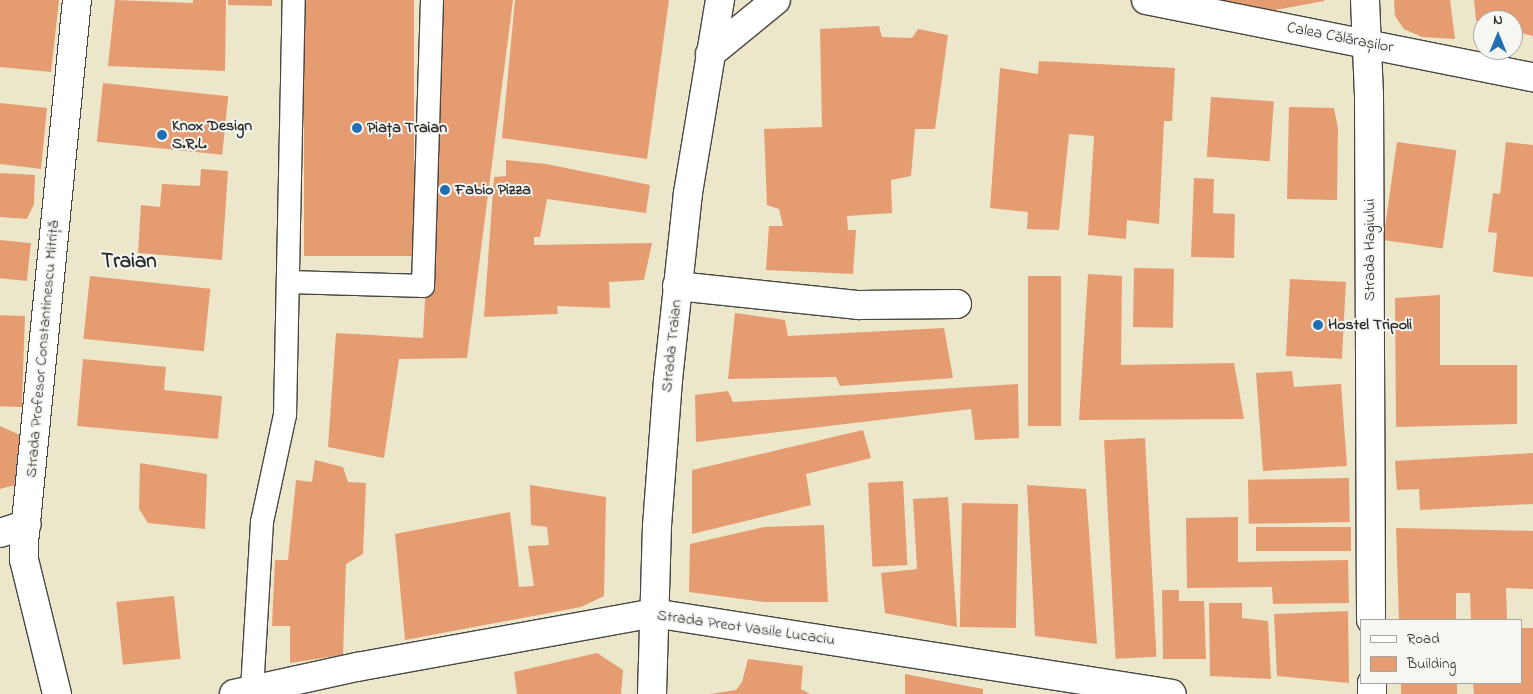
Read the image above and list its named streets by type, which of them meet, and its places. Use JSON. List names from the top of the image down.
{
  "streets": {
    "street": [
      "Calea Călărașilor",
      "Strada Hagiului",
      "Strada Traian",
      "Strada Profesor Constantinescu Mitriță",
      "Strada Preot Vasile Lucaciu"
    ]
  },
  "crossings": [
    ["Calea Călărașilor", "Strada Hagiului"],
    ["Strada Traian", "Strada Preot Vasile Lucaciu"]
  ],
  "districts": ["Traian"],
  "places": [
    "Piața Traian",
    "Knox Design S.R.L.",
    "Fabio Pizza",
    "Hostel Tripoli"
  ],
  "legend": ["Road", "Building"],
  "north": "top"
}
